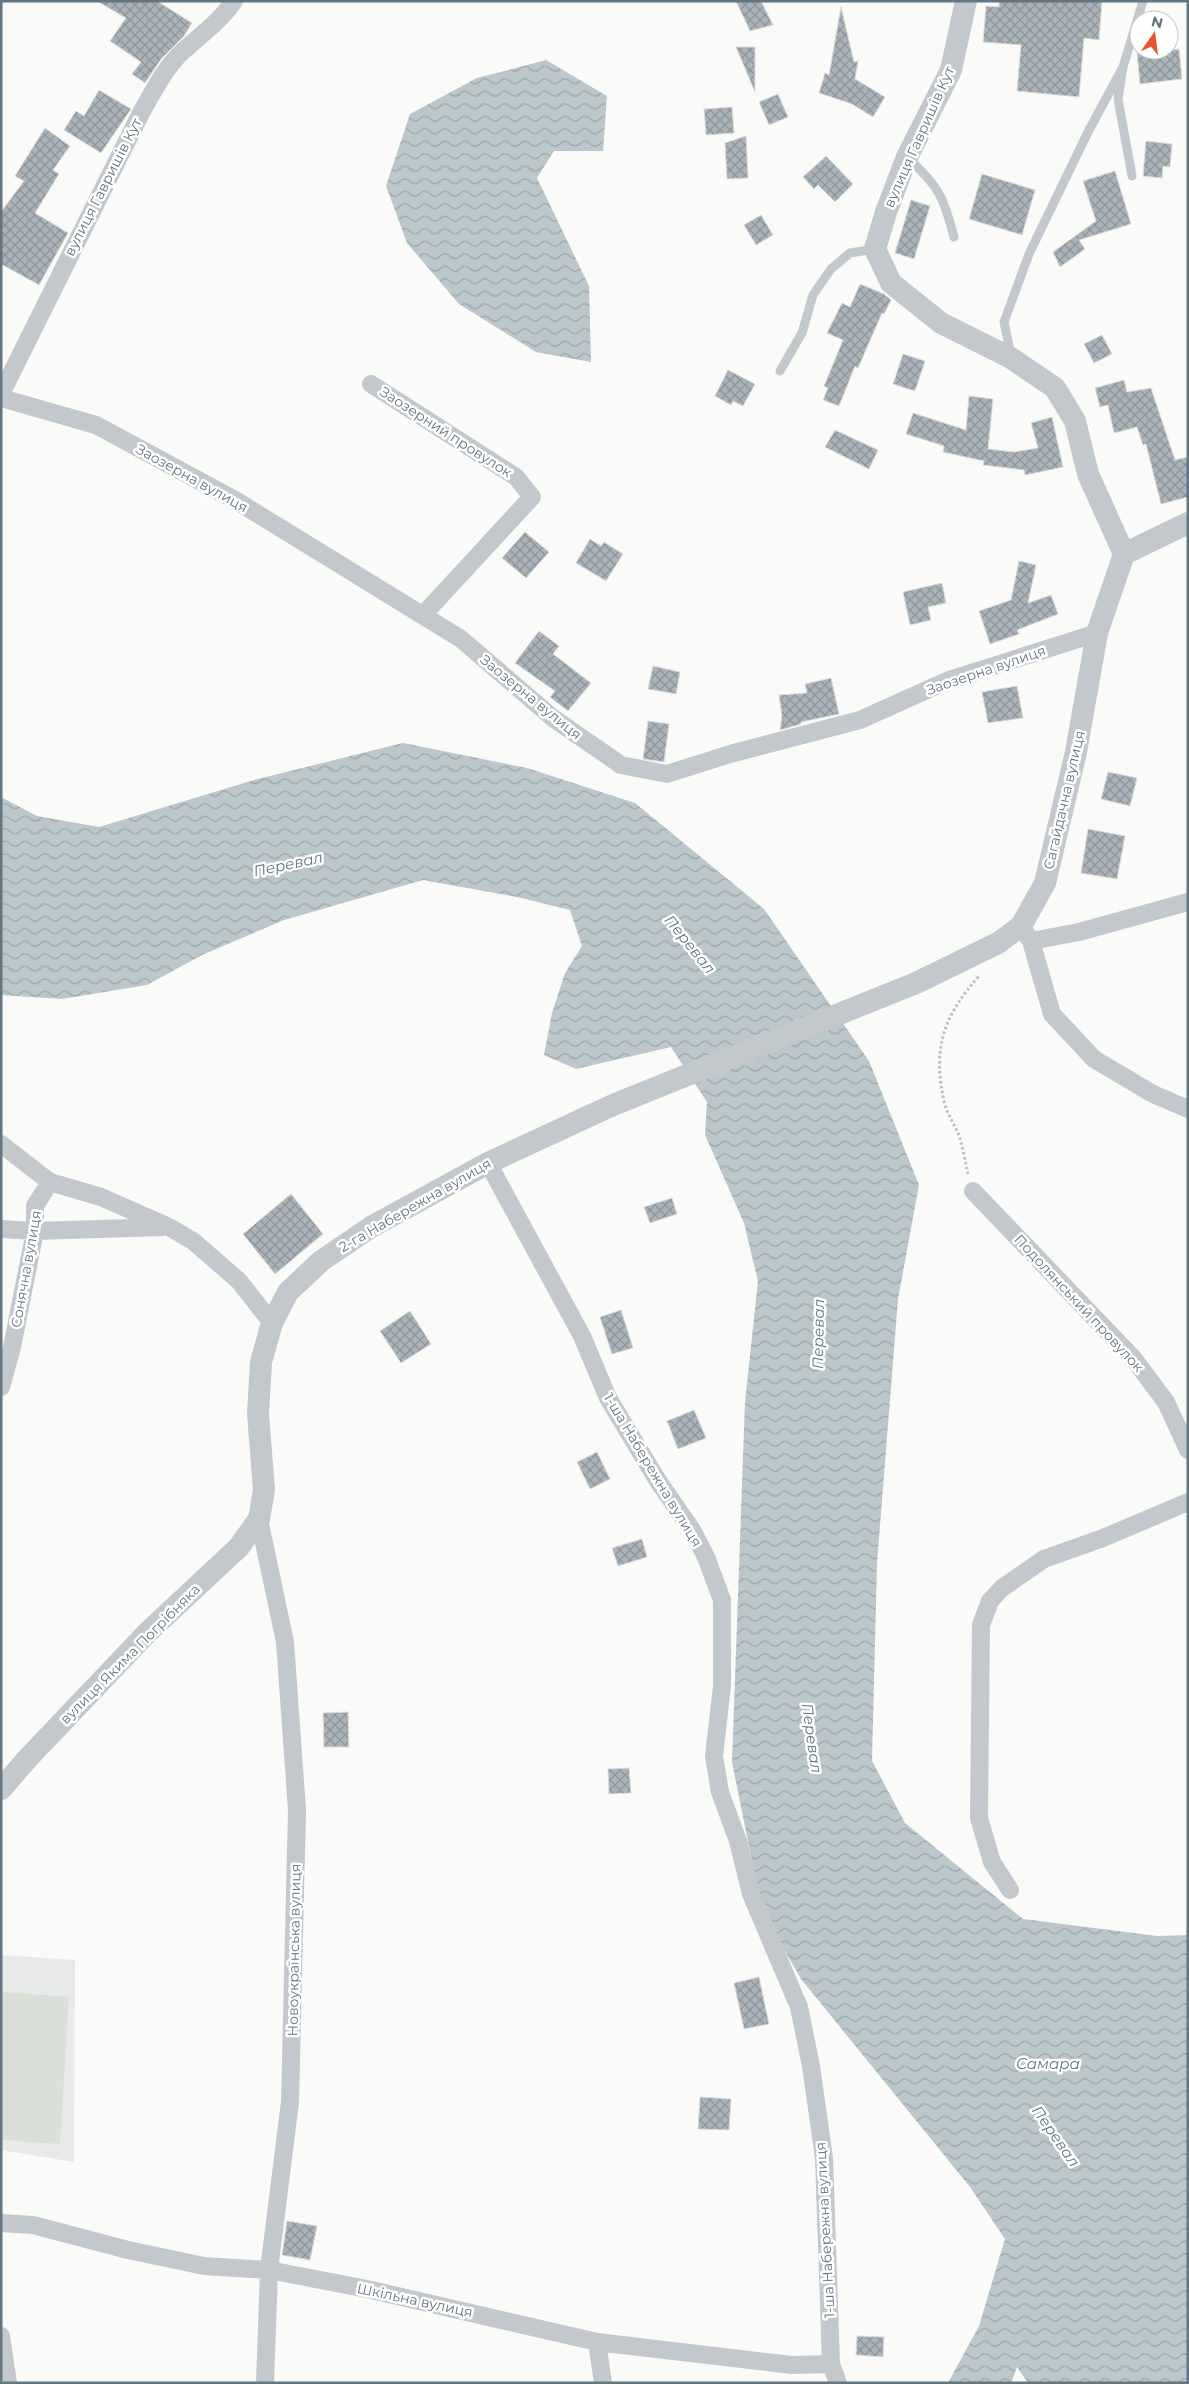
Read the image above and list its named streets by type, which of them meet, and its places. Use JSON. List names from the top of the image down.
{
  "streets": {
    "street": [
      "вулиця Гавришів Кут",
      "Заозерний провулок",
      "Заозерна вулиця",
      "Сагайдачна вулиця",
      "2-га Набережна вулиця",
      "Сонячна вулиця",
      "Подолянський провулок",
      "1-ша Набережна вулиця",
      "вулиця Якима Погрібняка",
      "Новоукраїнська вулиця",
      "Шкільна вулиця"
    ]
  },
  "crossings": [
    ["Заозерний провулок", "Заозерна вулиця"],
    ["Заозерна вулиця", "Сагайдачна вулиця"],
    ["Сагайдачна вулиця", "2-га Набережна вулиця"],
    ["2-га Набережна вулиця", "1-ша Набережна вулиця"],
    ["2-га Набережна вулиця", "вулиця Якима Погрібняка"],
    ["2-га Набережна вулиця", "Новоукраїнська вулиця"],
    ["1-ша Набережна вулиця", "Шкільна вулиця"],
    ["вулиця Якима Погрібняка", "Новоукраїнська вулиця"],
    ["Новоукраїнська вулиця", "Шкільна вулиця"]
  ],
  "water": ["Перевал", "Самара"],
  "north": "top"
}
